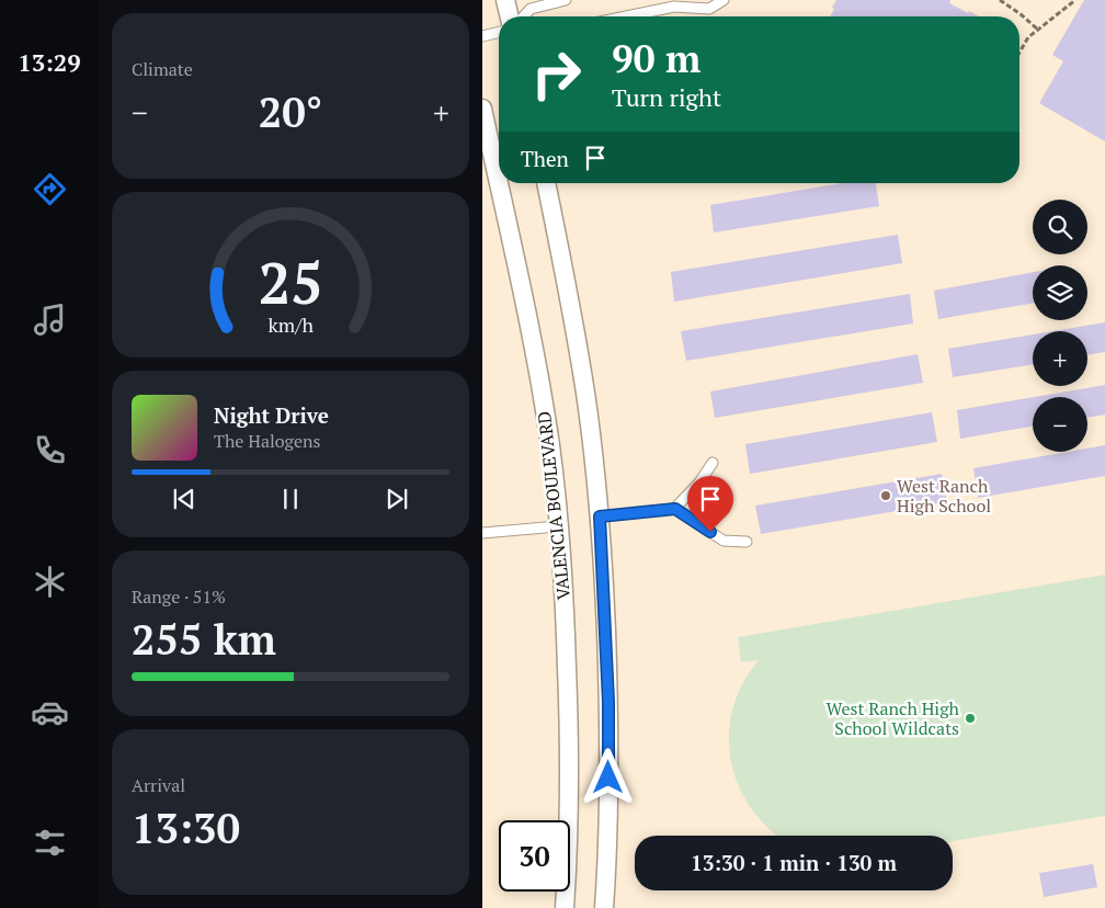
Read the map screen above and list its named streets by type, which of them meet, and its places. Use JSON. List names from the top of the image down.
{
  "streets": {
    "street": ["VALENCIA BOULEVARD"]
  },
  "places": ["West Ranch High School", "West Ranch High School Wildcats"],
  "page": {
    "tabs": "13:29",
    "tile": [
      "Climate",
      ["Range · 51%", "255 km"],
      ["Arrival", "13:30"]
    ],
    "turn": ["90 m", "Turn right"],
    "heat": ["−", "20°", "+"],
    "then": "Then",
    "map_buttons": ["+", "−"],
    "song": ["Night Drive", "The Halogens"],
    "limit": "30",
    "trip": "13:30 · 1 min · 130 m",
    "gauge": ["25", "km/h"]
  }
}
